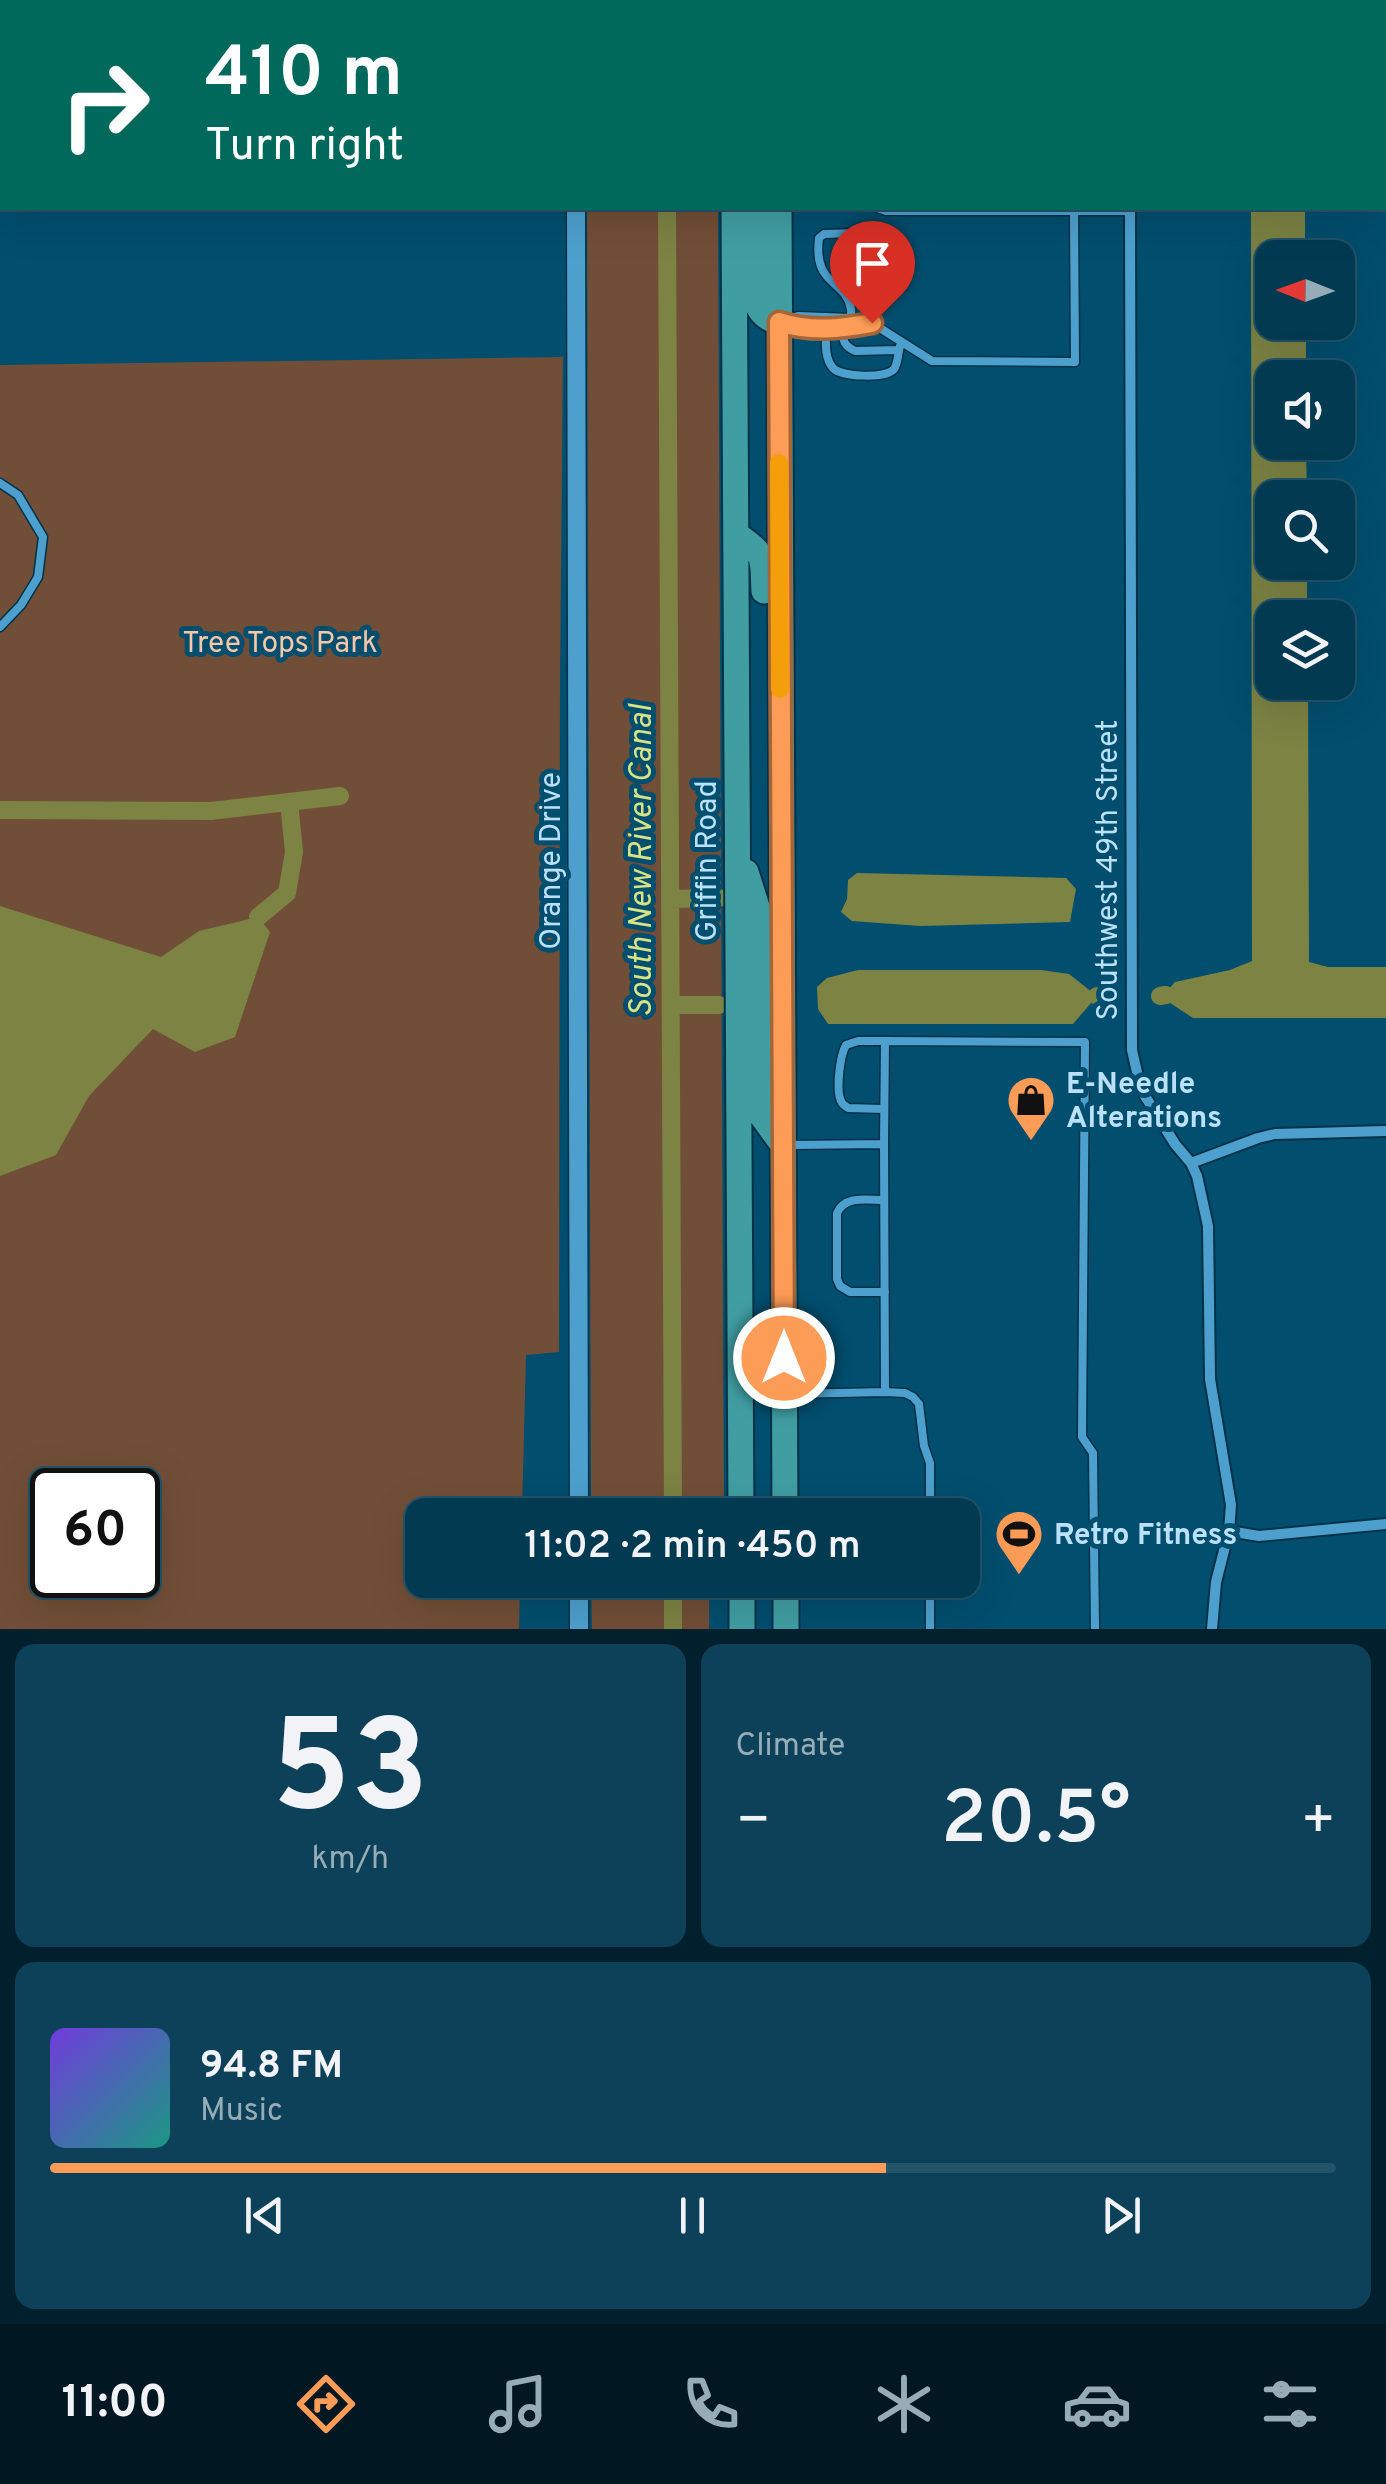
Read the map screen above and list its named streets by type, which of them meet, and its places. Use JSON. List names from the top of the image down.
{
  "streets": {
    "main road": ["Griffin Road"],
    "street": ["Orange Drive", "Southwest 49th Street"]
  },
  "water": ["South New River Canal"],
  "parks": ["Tree Tops Park"],
  "places": {
    "shop": ["E-Needle Alterations"],
    "sports": ["Retro Fitness"]
  },
  "north": "left",
  "page": {
    "turn": ["410 m", "Turn right"],
    "limit": "60",
    "trip": "11:02 · 2 min · 450 m",
    "tile": [
      ["53", "km/h"],
      "Climate"
    ],
    "heat": ["−", "20.5°", "+"],
    "song": ["94.8 FM", "Music"],
    "tabs": "11:00"
  }
}
